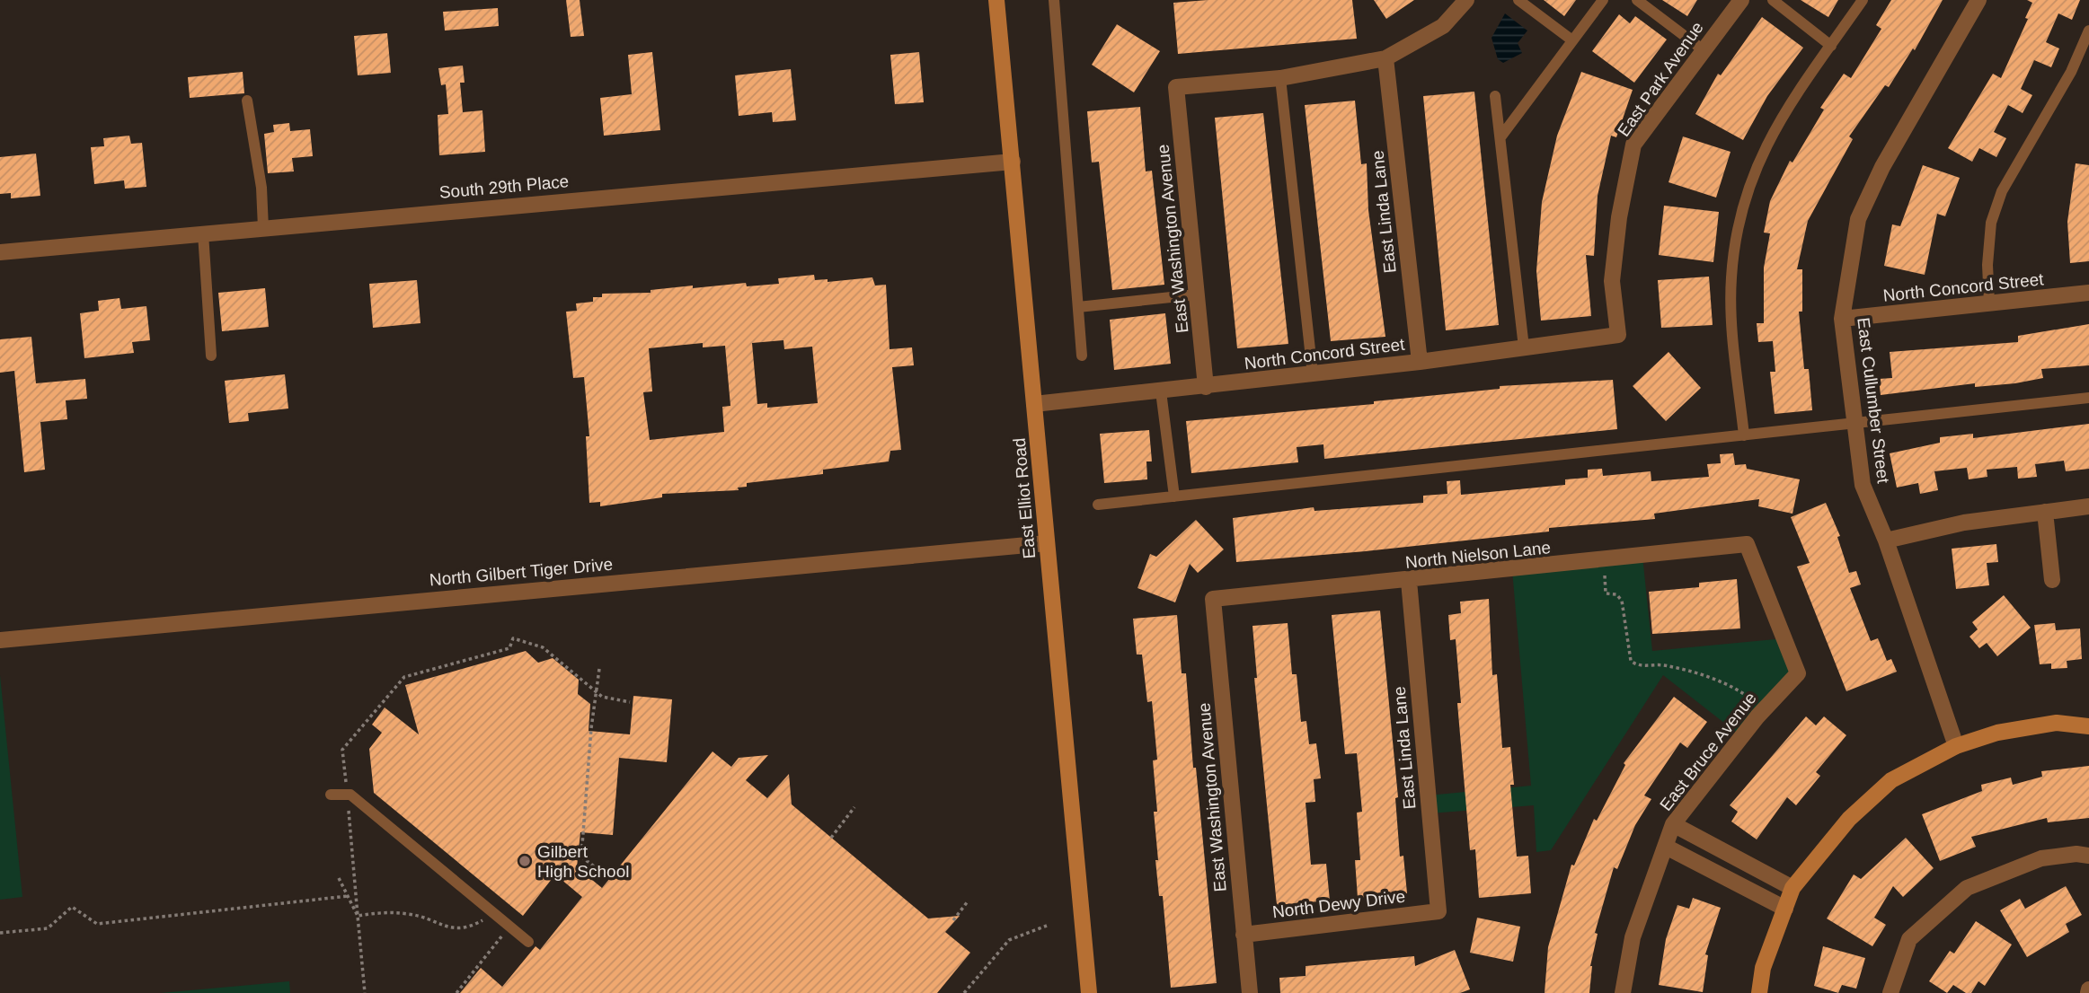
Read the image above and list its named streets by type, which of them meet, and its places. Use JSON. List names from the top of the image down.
{
  "streets": {
    "main road": ["East Elliot Road"],
    "street": [
      "East Park Avenue",
      "South 29th Place",
      "East Linda Lane",
      "East Washington Avenue",
      "North Concord Street",
      "East Cullumber Street",
      "North Nielson Lane",
      "North Gilbert Tiger Drive",
      "East Bruce Avenue",
      "North Dewy Drive"
    ]
  },
  "crossings": [
    ["East Park Avenue", "North Concord Street"],
    ["South 29th Place", "East Elliot Road"],
    ["East Linda Lane", "North Concord Street"],
    ["East Linda Lane", "North Nielson Lane"],
    ["East Linda Lane", "North Dewy Drive"],
    ["East Washington Avenue", "North Concord Street"],
    ["East Washington Avenue", "North Nielson Lane"],
    ["East Washington Avenue", "North Dewy Drive"],
    ["North Concord Street", "East Cullumber Street"],
    ["North Concord Street", "East Elliot Road"],
    ["East Elliot Road", "North Gilbert Tiger Drive"],
    ["North Nielson Lane", "East Bruce Avenue"]
  ],
  "places": ["Gilbert High School"]
}
